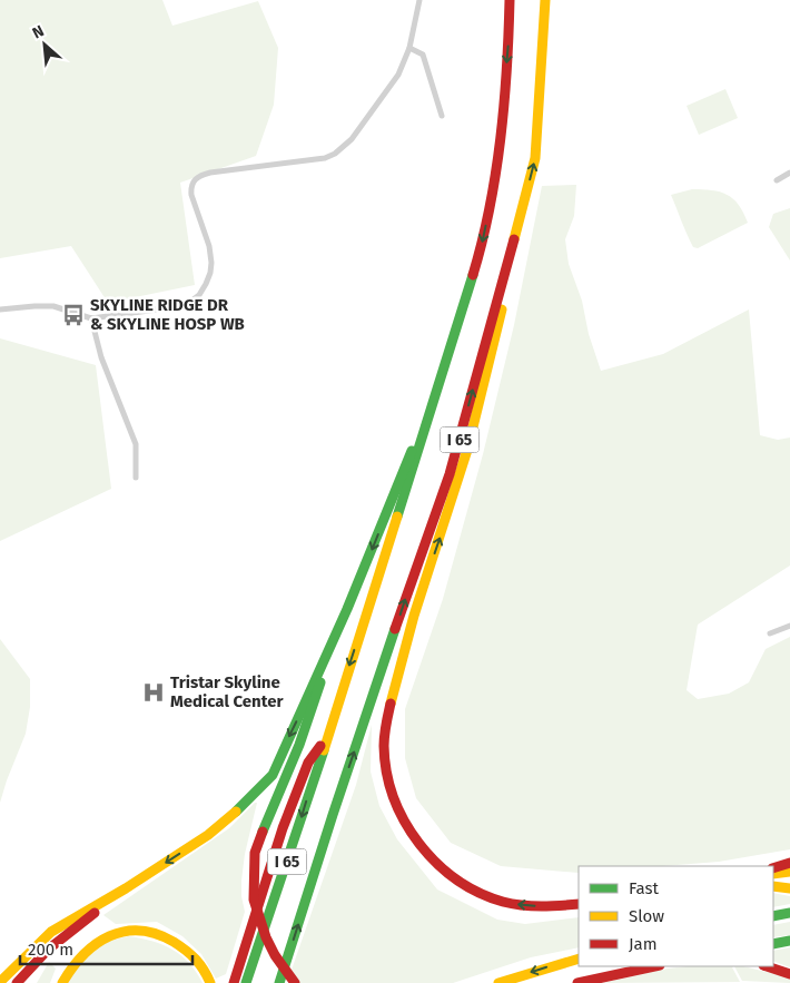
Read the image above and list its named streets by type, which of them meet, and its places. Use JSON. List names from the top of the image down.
{
  "streets": {
    "highway": ["I 65"]
  },
  "places": {
    "bus stop": ["SKYLINE RIDGE DR & SKYLINE HOSP WB"],
    "hospital": ["Tristar Skyline Medical Center"]
  },
  "legend": ["Fast", "Slow", "Jam"],
  "scale_bar": "200 m",
  "north": "top left"
}
